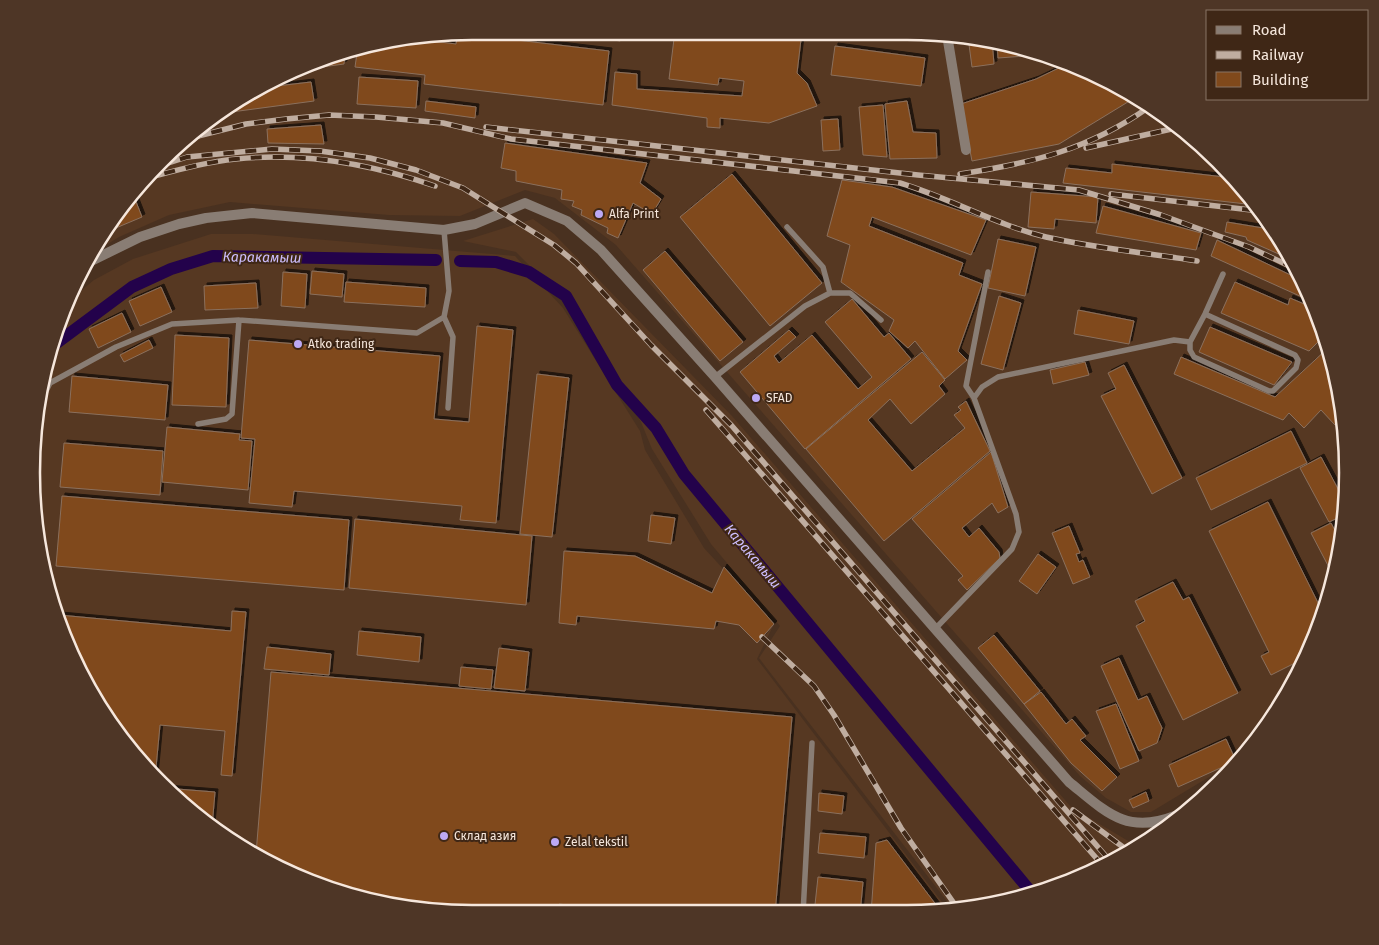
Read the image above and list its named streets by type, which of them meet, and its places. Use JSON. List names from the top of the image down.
{
  "water": ["Каракамыш"],
  "places": [
    "Alfa Print",
    "Atko trading",
    "SFAD",
    "Склад азия",
    "Zelal tekstil"
  ],
  "legend": ["Road", "Railway", "Building"]
}
